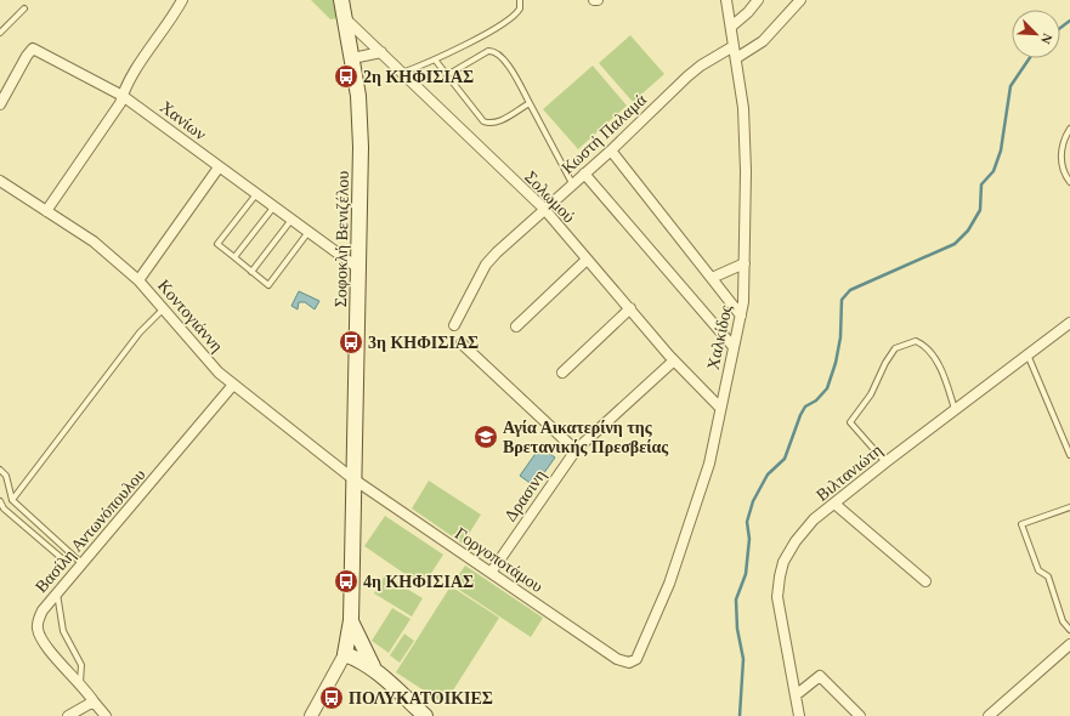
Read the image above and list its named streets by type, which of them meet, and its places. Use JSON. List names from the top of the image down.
{
  "streets": {
    "main road": ["Σοφοκλή Βενιζέλου"],
    "street": [
      "Χανίων",
      "Κωστή Παλαμά",
      "Σολωμού",
      "Κοντογιάννη",
      "Χαλκίδος",
      "Βιλτανιώτη",
      "Δρασινη",
      "Βασίλη Αντωνόπουλου",
      "Γοργοποτάμου"
    ]
  },
  "crossings": [
    ["Χανίων", "Σοφοκλή Βενιζέλου"],
    ["Κωστή Παλαμά", "Σολωμού"],
    ["Κωστή Παλαμά", "Χαλκίδος"],
    ["Σολωμού", "Σοφοκλή Βενιζέλου"],
    ["Σολωμού", "Χαλκίδος"],
    ["Σολωμού", "Δρασινη"],
    ["Σοφοκλή Βενιζέλου", "Κοντογιάννη"],
    ["Σοφοκλή Βενιζέλου", "Γοργοποτάμου"],
    ["Κοντογιάννη", "Βασίλη Αντωνόπουλου"],
    ["Κοντογιάννη", "Γοργοποτάμου"],
    ["Χαλκίδος", "Γοργοποτάμου"],
    ["Δρασινη", "Γοργοποτάμου"]
  ],
  "places": {
    "bus stop": [
      "2η ΚΗΦΙΣΙΑΣ",
      "3η ΚΗΦΙΣΙΑΣ",
      "4η ΚΗΦΙΣΙΑΣ",
      "ΠΟΛΥΚΑΤΟΙΚΙΕΣ"
    ],
    "school or university": ["Αγία Αικατερίνη της Βρετανικής Πρεσβείας"]
  },
  "north": "bottom right"
}
